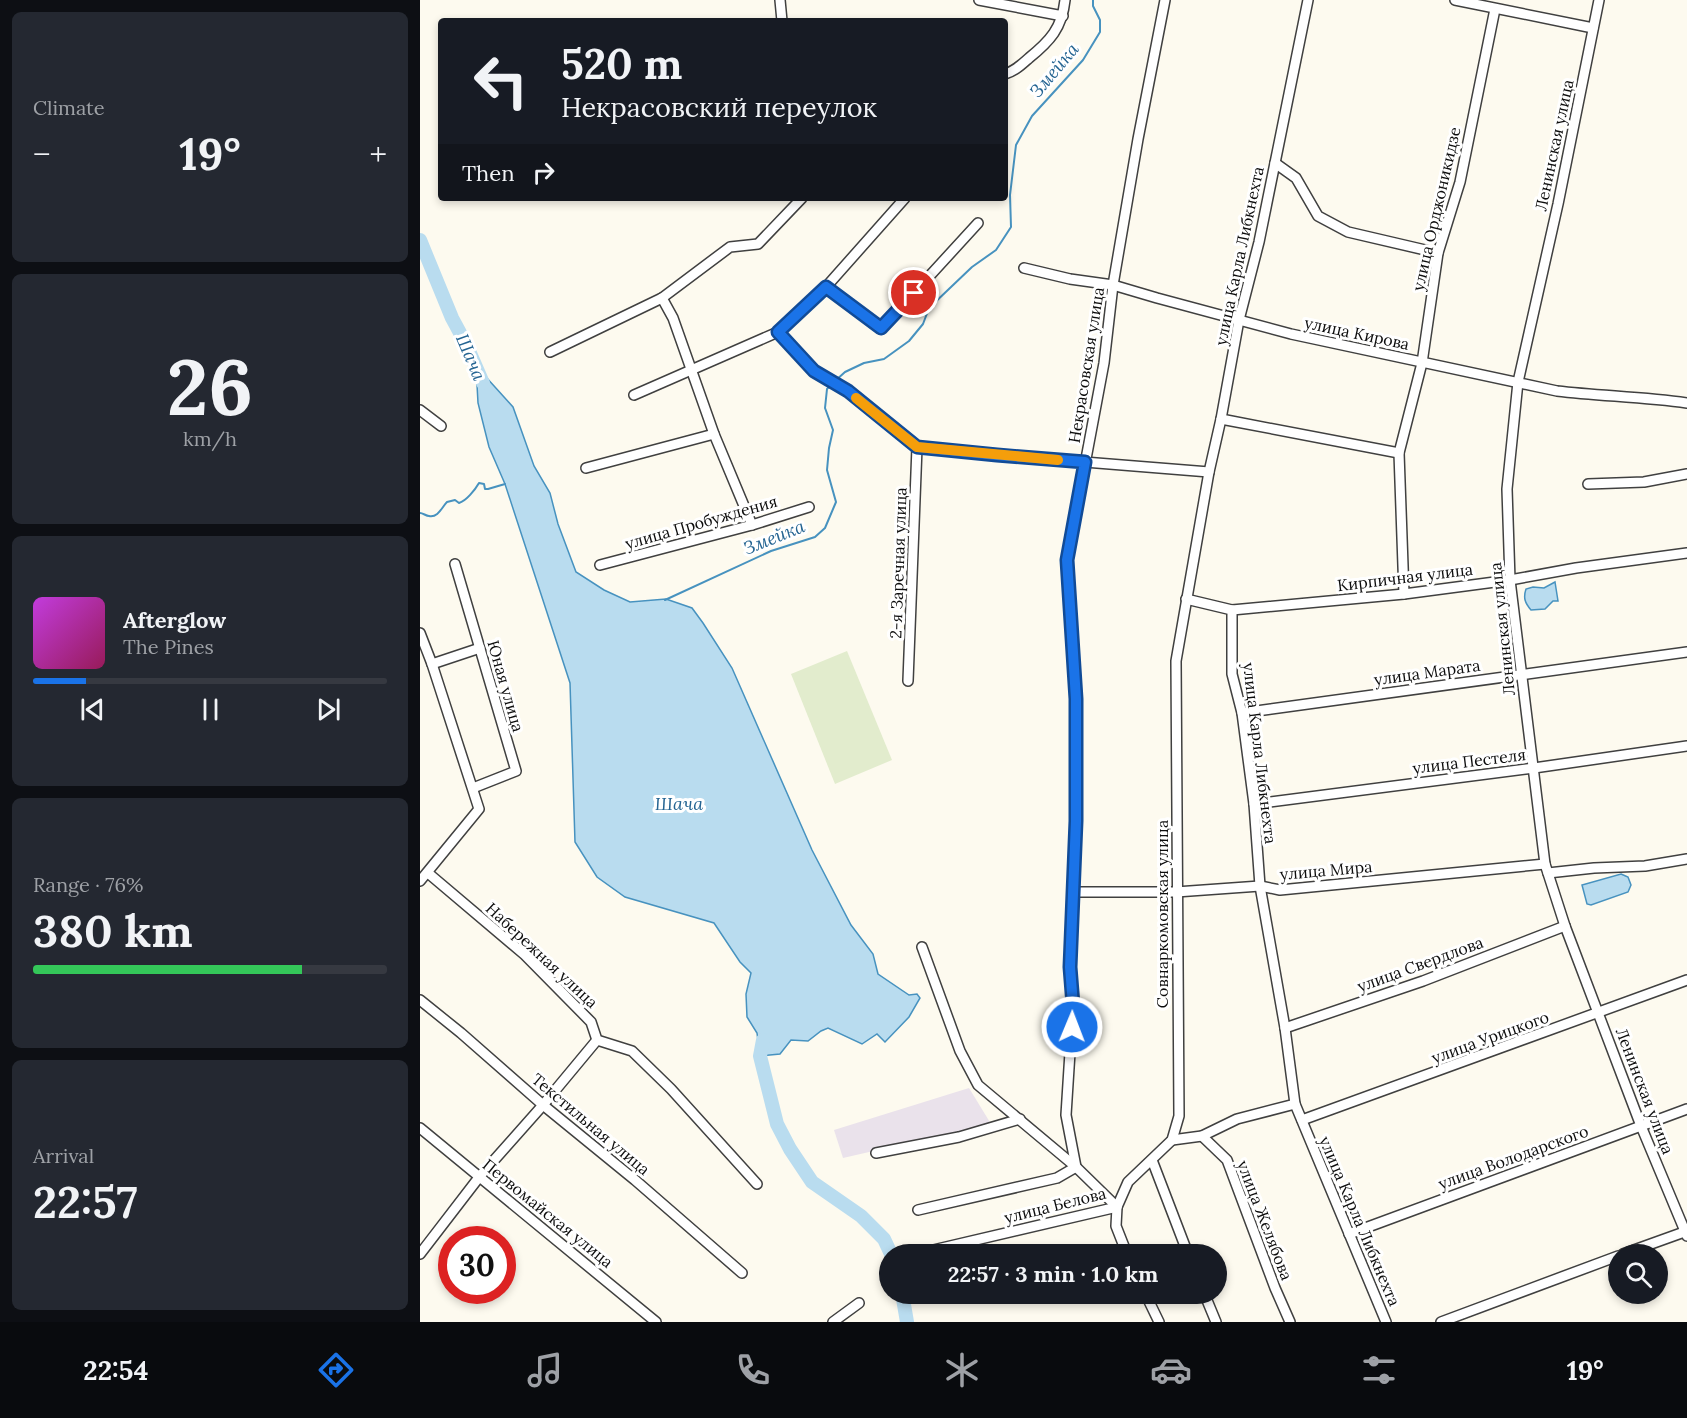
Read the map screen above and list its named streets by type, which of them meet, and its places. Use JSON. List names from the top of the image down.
{
  "streets": {
    "street": [
      "Ленинская улица",
      "улица Орджоникидзе",
      "улица Карла Либкнехта",
      "улица Кирова",
      "Некрасовская улица",
      "улица Пробуждения",
      "2-я Заречная улица",
      "Кирпичная улица",
      "улица Марата",
      "Юная улица",
      "улица Пестеля",
      "улица Мира",
      "Совнаркомовская улица",
      "Набережная улица",
      "улица Свердлова",
      "улица Урицкого",
      "Текстильная улица",
      "улица Володарского",
      "улица Белова",
      "Первомайская улица",
      "улица Желябова"
    ]
  },
  "crossings": [
    ["Ленинская улица", "улица Кирова"],
    ["Ленинская улица", "Кирпичная улица"],
    ["Ленинская улица", "улица Марата"],
    ["Ленинская улица", "улица Пестеля"],
    ["Ленинская улица", "улица Мира"],
    ["Ленинская улица", "улица Свердлова"],
    ["Ленинская улица", "улица Урицкого"],
    ["Ленинская улица", "улица Володарского"],
    ["улица Орджоникидзе", "улица Кирова"],
    ["улица Орджоникидзе", "Кирпичная улица"],
    ["улица Карла Либкнехта", "улица Кирова"],
    ["улица Карла Либкнехта", "Кирпичная улица"],
    ["улица Карла Либкнехта", "улица Марата"],
    ["улица Карла Либкнехта", "улица Пестеля"],
    ["улица Карла Либкнехта", "улица Мира"],
    ["улица Карла Либкнехта", "Совнаркомовская улица"],
    ["улица Карла Либкнехта", "улица Свердлова"],
    ["улица Карла Либкнехта", "улица Урицкого"],
    ["улица Карла Либкнехта", "улица Володарского"],
    ["улица Кирова", "Некрасовская улица"],
    ["Некрасовская улица", "улица Мира"],
    ["Некрасовская улица", "улица Белова"],
    ["улица Мира", "Совнаркомовская улица"]
  ],
  "water": ["Змейка", "Шача"],
  "page": {
    "tile": [
      "Climate",
      ["26", "km/h"],
      ["Range · 76%", "380 km"],
      ["Arrival", "22:57"]
    ],
    "turn": ["520 m", "Некрасовский переулок"],
    "heat": ["−", "19°", "+"],
    "then": "Then",
    "song": ["Afterglow", "The Pines"],
    "limit": "30",
    "trip": "22:57 · 3 min · 1.0 km",
    "tabs": ["22:54", "19°"]
  }
}
